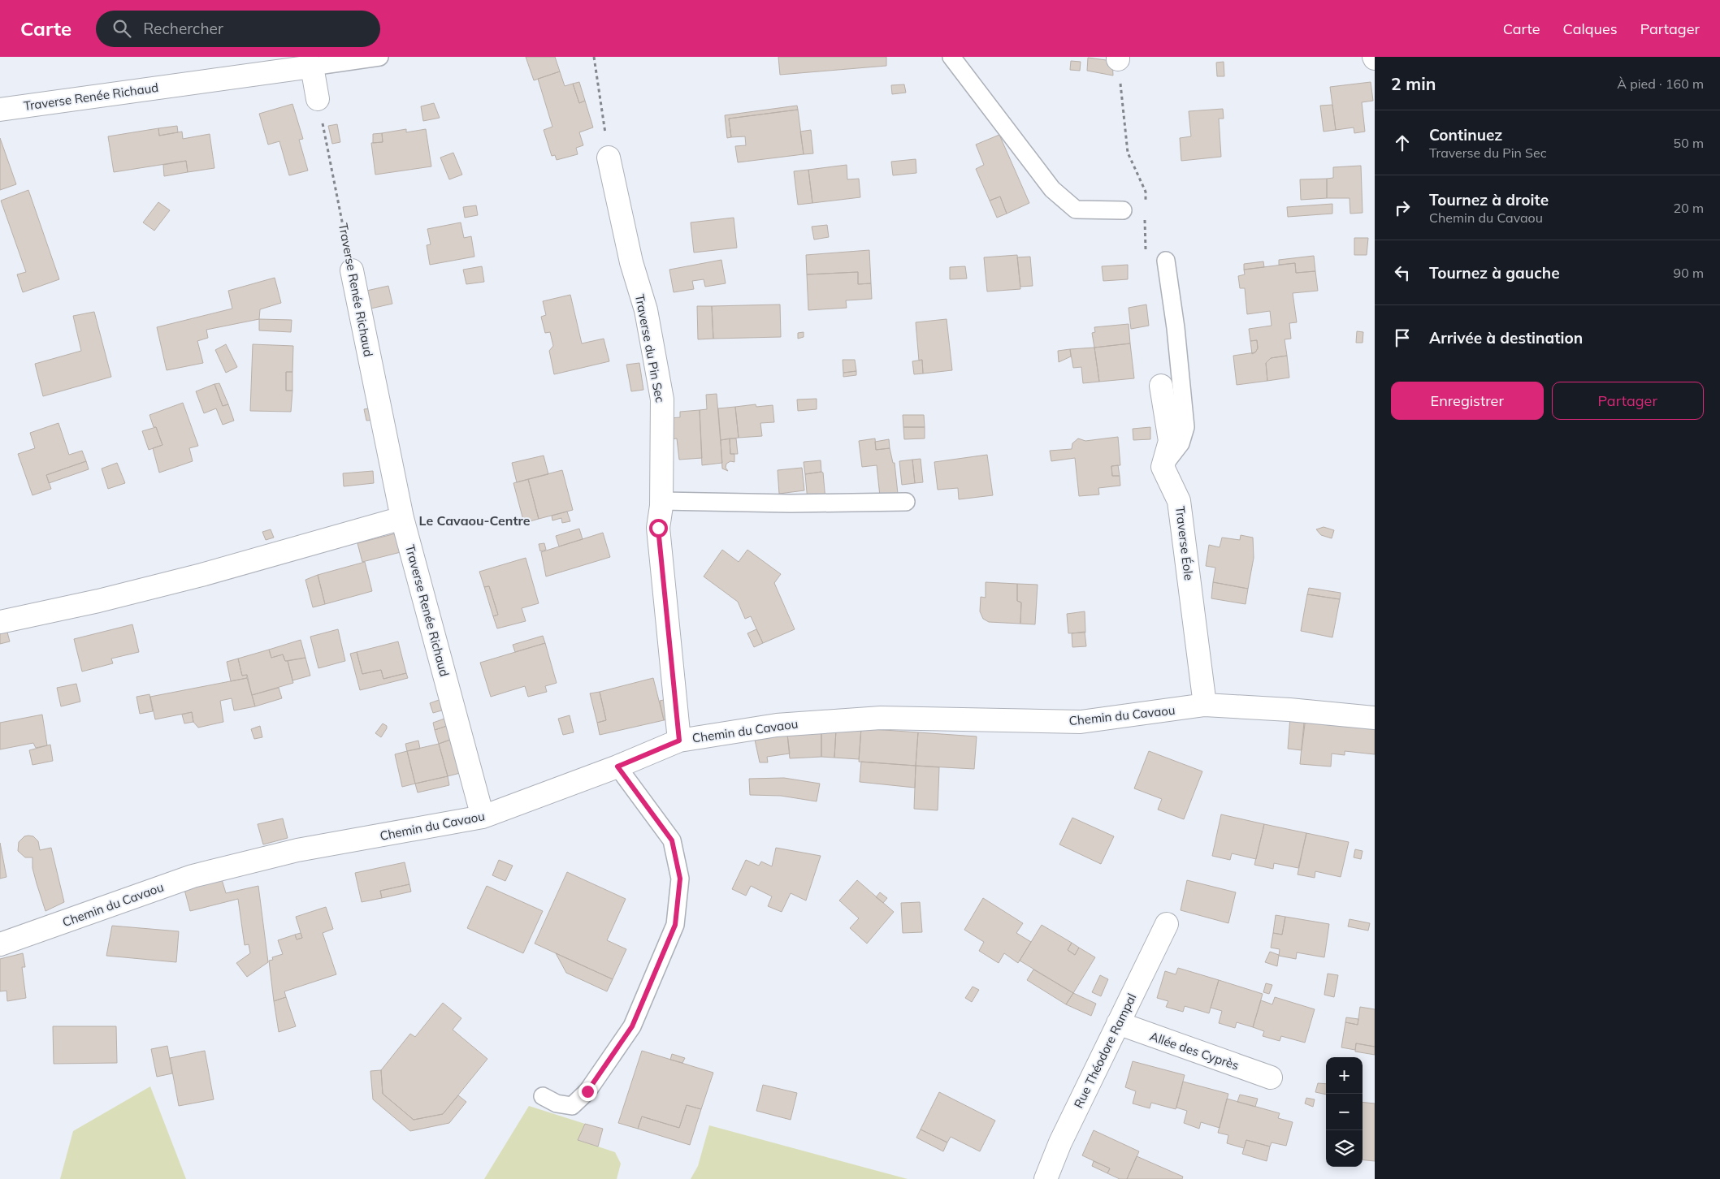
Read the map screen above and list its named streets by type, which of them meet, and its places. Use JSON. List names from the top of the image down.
{
  "streets": {
    "street": [
      "Traverse Renée Richaud",
      "Traverse du Pin Sec",
      "Traverse Éole",
      "Chemin du Cavaou",
      "Rue Théodore Rampal",
      "Allée des Cyprès"
    ]
  },
  "crossings": [
    ["Traverse Renée Richaud", "Chemin du Cavaou"],
    ["Traverse du Pin Sec", "Chemin du Cavaou"],
    ["Traverse Éole", "Chemin du Cavaou"],
    ["Rue Théodore Rampal", "Allée des Cyprès"]
  ],
  "districts": ["Le Cavaou-Centre"],
  "page": {
    "header": "Carte",
    "search": "Rechercher",
    "nav": ["Carte", "Calques", "Partager"],
    "heading": ["2 min", "À pied · 160 m"],
    "list": [
      ["Continuez", "Traverse du Pin Sec", "50 m"],
      ["Tournez à droite", "Chemin du Cavaou", "20 m"],
      ["Tournez à gauche", "90 m"],
      "Arrivée à destination"
    ],
    "buttons": ["Enregistrer", "Partager"],
    "map_buttons": ["+", "−"]
  }
}
